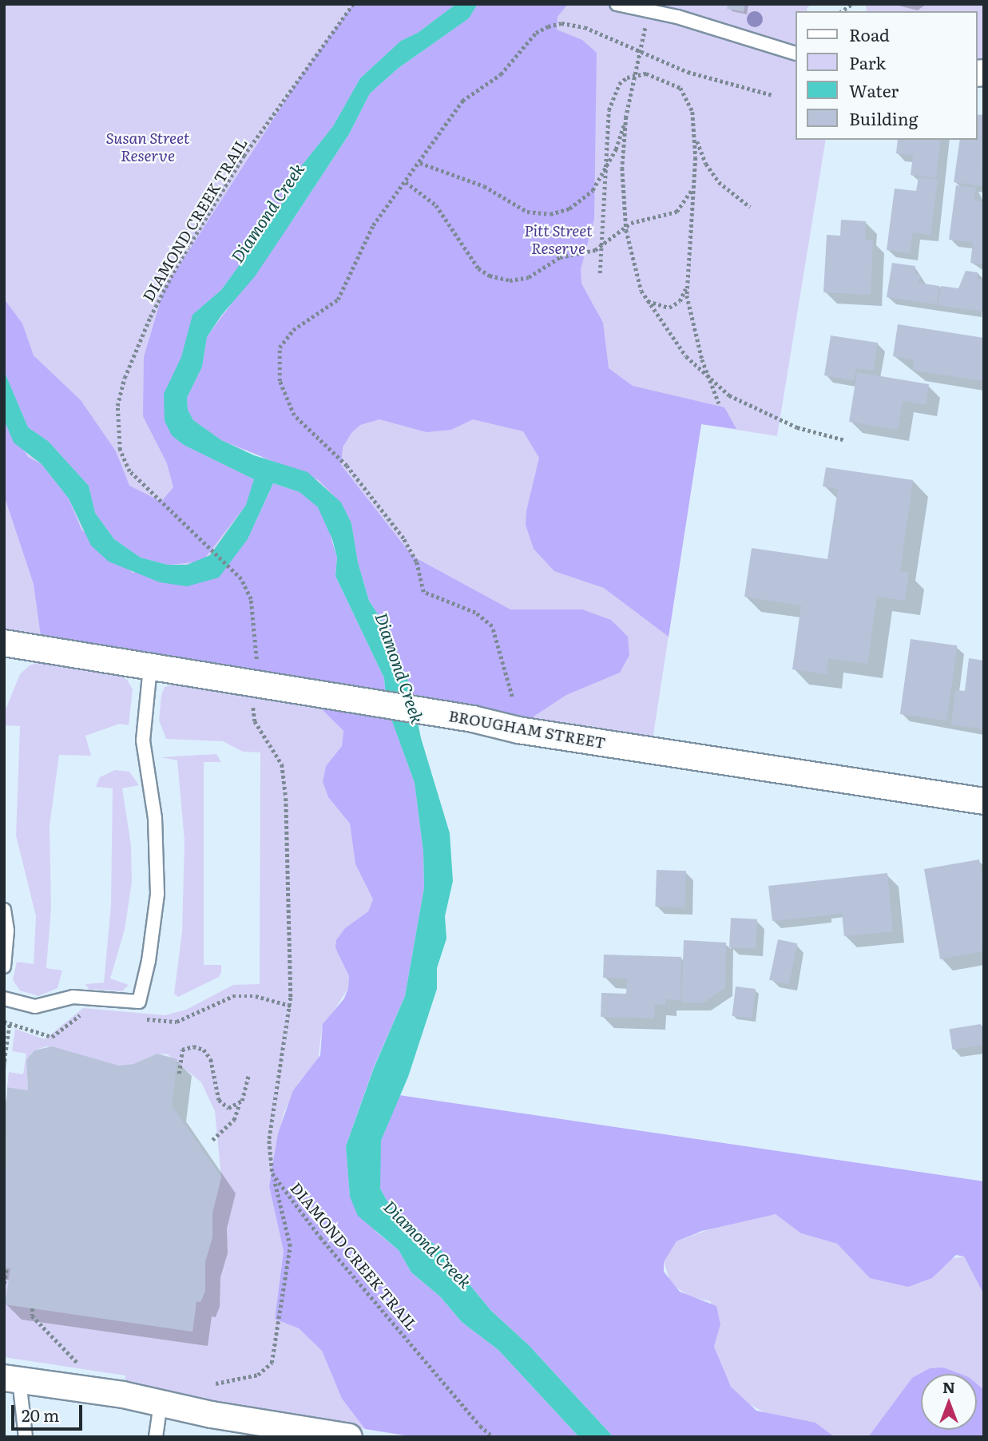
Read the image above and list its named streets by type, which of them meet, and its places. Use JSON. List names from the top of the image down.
{
  "streets": {
    "street": ["BROUGHAM STREET"],
    "path": ["DIAMOND CREEK TRAIL"]
  },
  "water": ["Diamond Creek"],
  "parks": ["Susan Street Reserve", "Pitt Street Reserve"],
  "legend": [
    "Road",
    "Park",
    "Water",
    "Building"
  ],
  "scale_bar": "20 m",
  "north": "top"
}
